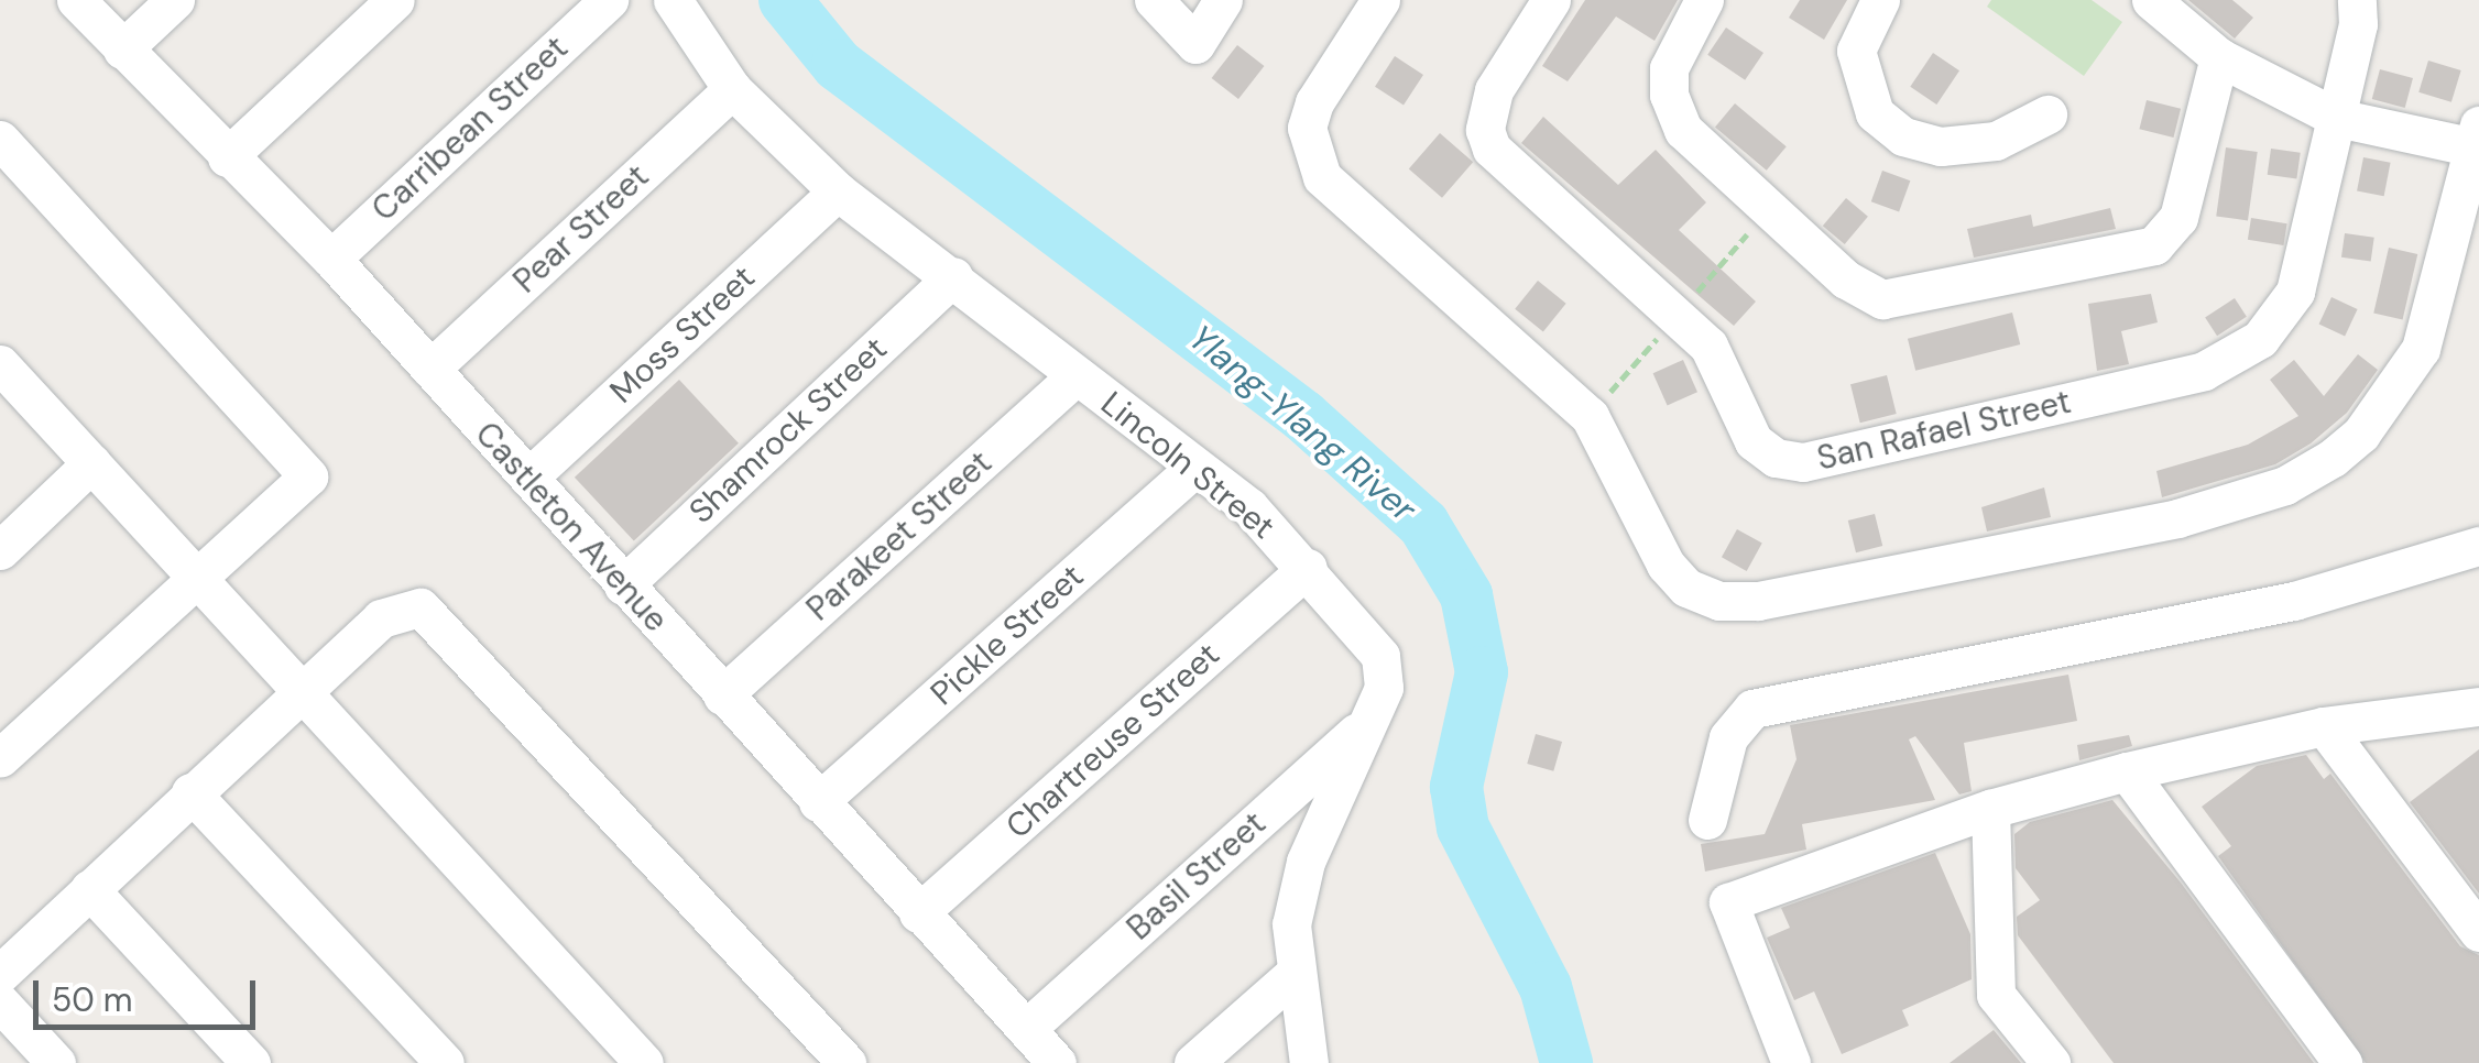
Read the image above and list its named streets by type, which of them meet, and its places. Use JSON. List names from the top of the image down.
{
  "streets": {
    "street": [
      "Carribean Street",
      "Pear Street",
      "Moss Street",
      "Shamrock Street",
      "San Rafael Street",
      "Lincoln Street",
      "Castleton Avenue",
      "Parakeet Street",
      "Pickle Street",
      "Chartreuse Street",
      "Basil Street"
    ]
  },
  "crossings": [
    ["Carribean Street", "Castleton Avenue"],
    ["Pear Street", "Lincoln Street"],
    ["Pear Street", "Castleton Avenue"],
    ["Moss Street", "Lincoln Street"],
    ["Moss Street", "Castleton Avenue"],
    ["Shamrock Street", "Lincoln Street"],
    ["Shamrock Street", "Castleton Avenue"],
    ["Lincoln Street", "Parakeet Street"],
    ["Lincoln Street", "Pickle Street"],
    ["Lincoln Street", "Chartreuse Street"],
    ["Lincoln Street", "Basil Street"],
    ["Castleton Avenue", "Parakeet Street"],
    ["Castleton Avenue", "Pickle Street"],
    ["Castleton Avenue", "Chartreuse Street"],
    ["Castleton Avenue", "Basil Street"]
  ],
  "water": ["Ylang-Ylang River"],
  "scale_bar": "50 m"
}
